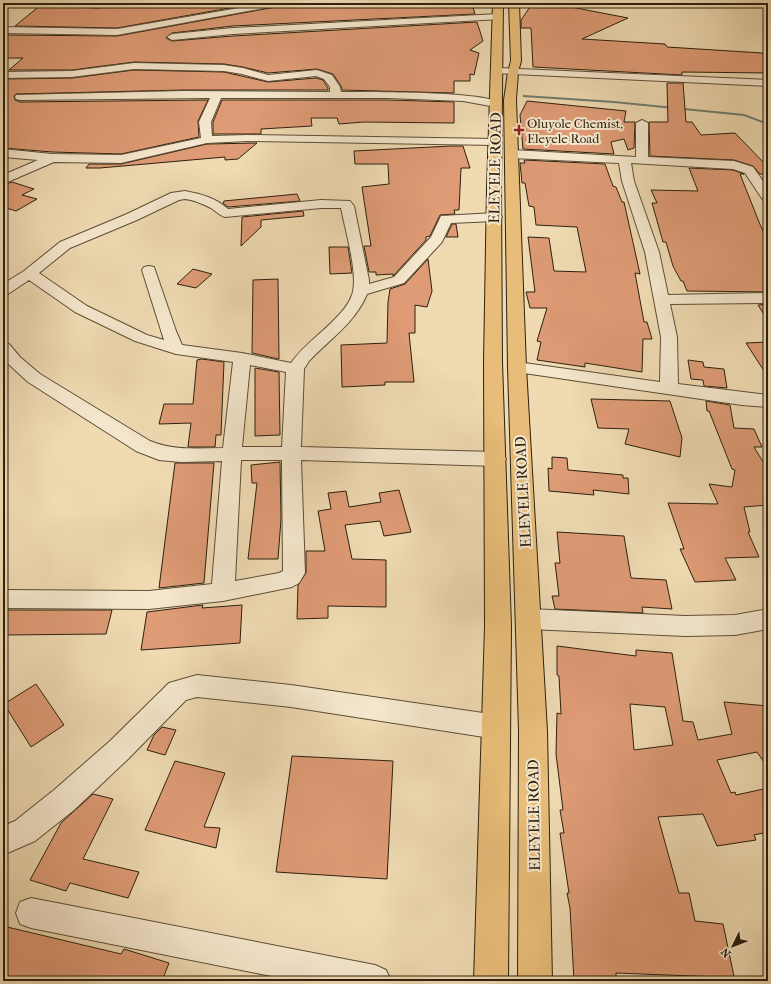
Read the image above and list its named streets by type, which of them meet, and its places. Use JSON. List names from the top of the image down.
{
  "streets": {
    "main road": ["ELEYELE ROAD"]
  },
  "places": {
    "health": ["Oluyole Chemist, Eleyele Road"]
  },
  "north": "bottom left"
}
